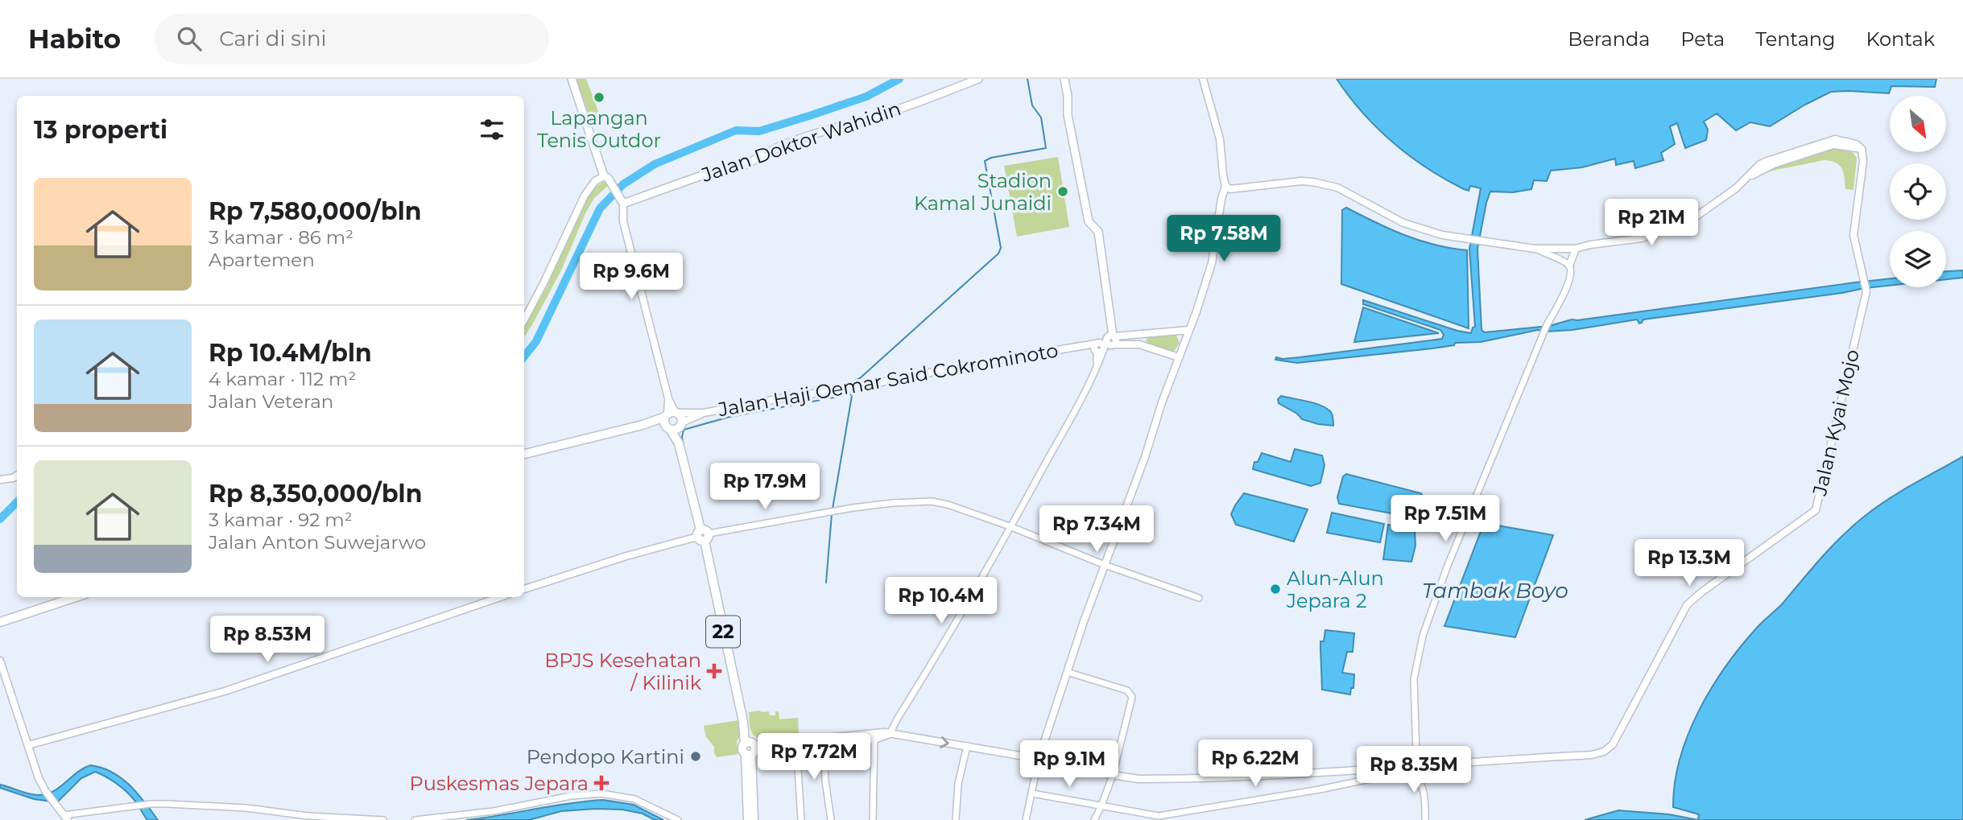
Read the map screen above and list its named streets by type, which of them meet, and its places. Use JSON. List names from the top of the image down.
{
  "streets": {
    "highway": ["22"],
    "main road": ["Jalan Doktor Wahidin", "Jalan Haji Oemar Said Cokrominoto", "Jalan Kyai Mojo"]
  },
  "crossings": [
    ["Jalan Haji Oemar Said Cokrominoto", "22"]
  ],
  "water": ["Tambak Boyo"],
  "places": {
    "other": [
      "Lapangan Tenis Outdor",
      "Stadion Kamal Junaidi",
      "Alun-Alun Jepara 2",
      "Pendopo Kartini"
    ],
    "health": ["BPJS Kesehatan / Kilinik", "Puskesmas Jepara"]
  },
  "north": "bottom right",
  "page": {
    "header": "Habito",
    "search": "Cari di sini",
    "nav": [
      "Beranda",
      "Peta",
      "Tentang",
      "Kontak"
    ],
    "heading": "13 properti",
    "list": [
      {
        "name": "Rp 7,580,000/bln",
        "note": "3 kamar · 86 m² · Apartemen"
      },
      {
        "name": "Rp 10.4M/bln",
        "note": "4 kamar · 112 m² · Jalan Veteran"
      },
      {
        "name": "Rp 8,350,000/bln",
        "note": "3 kamar · 92 m² · Jalan Anton Suwejarwo"
      }
    ],
    "price": [
      "Rp 21M",
      "Rp 7.58M",
      "Rp 9.6M",
      "Rp 17.9M",
      "Rp 7.51M",
      "Rp 7.34M",
      "Rp 13.3M",
      "Rp 10.4M",
      "Rp 8.53M",
      "Rp 7.72M",
      "Rp 6.22M",
      "Rp 9.1M",
      "Rp 8.35M"
    ]
  }
}
